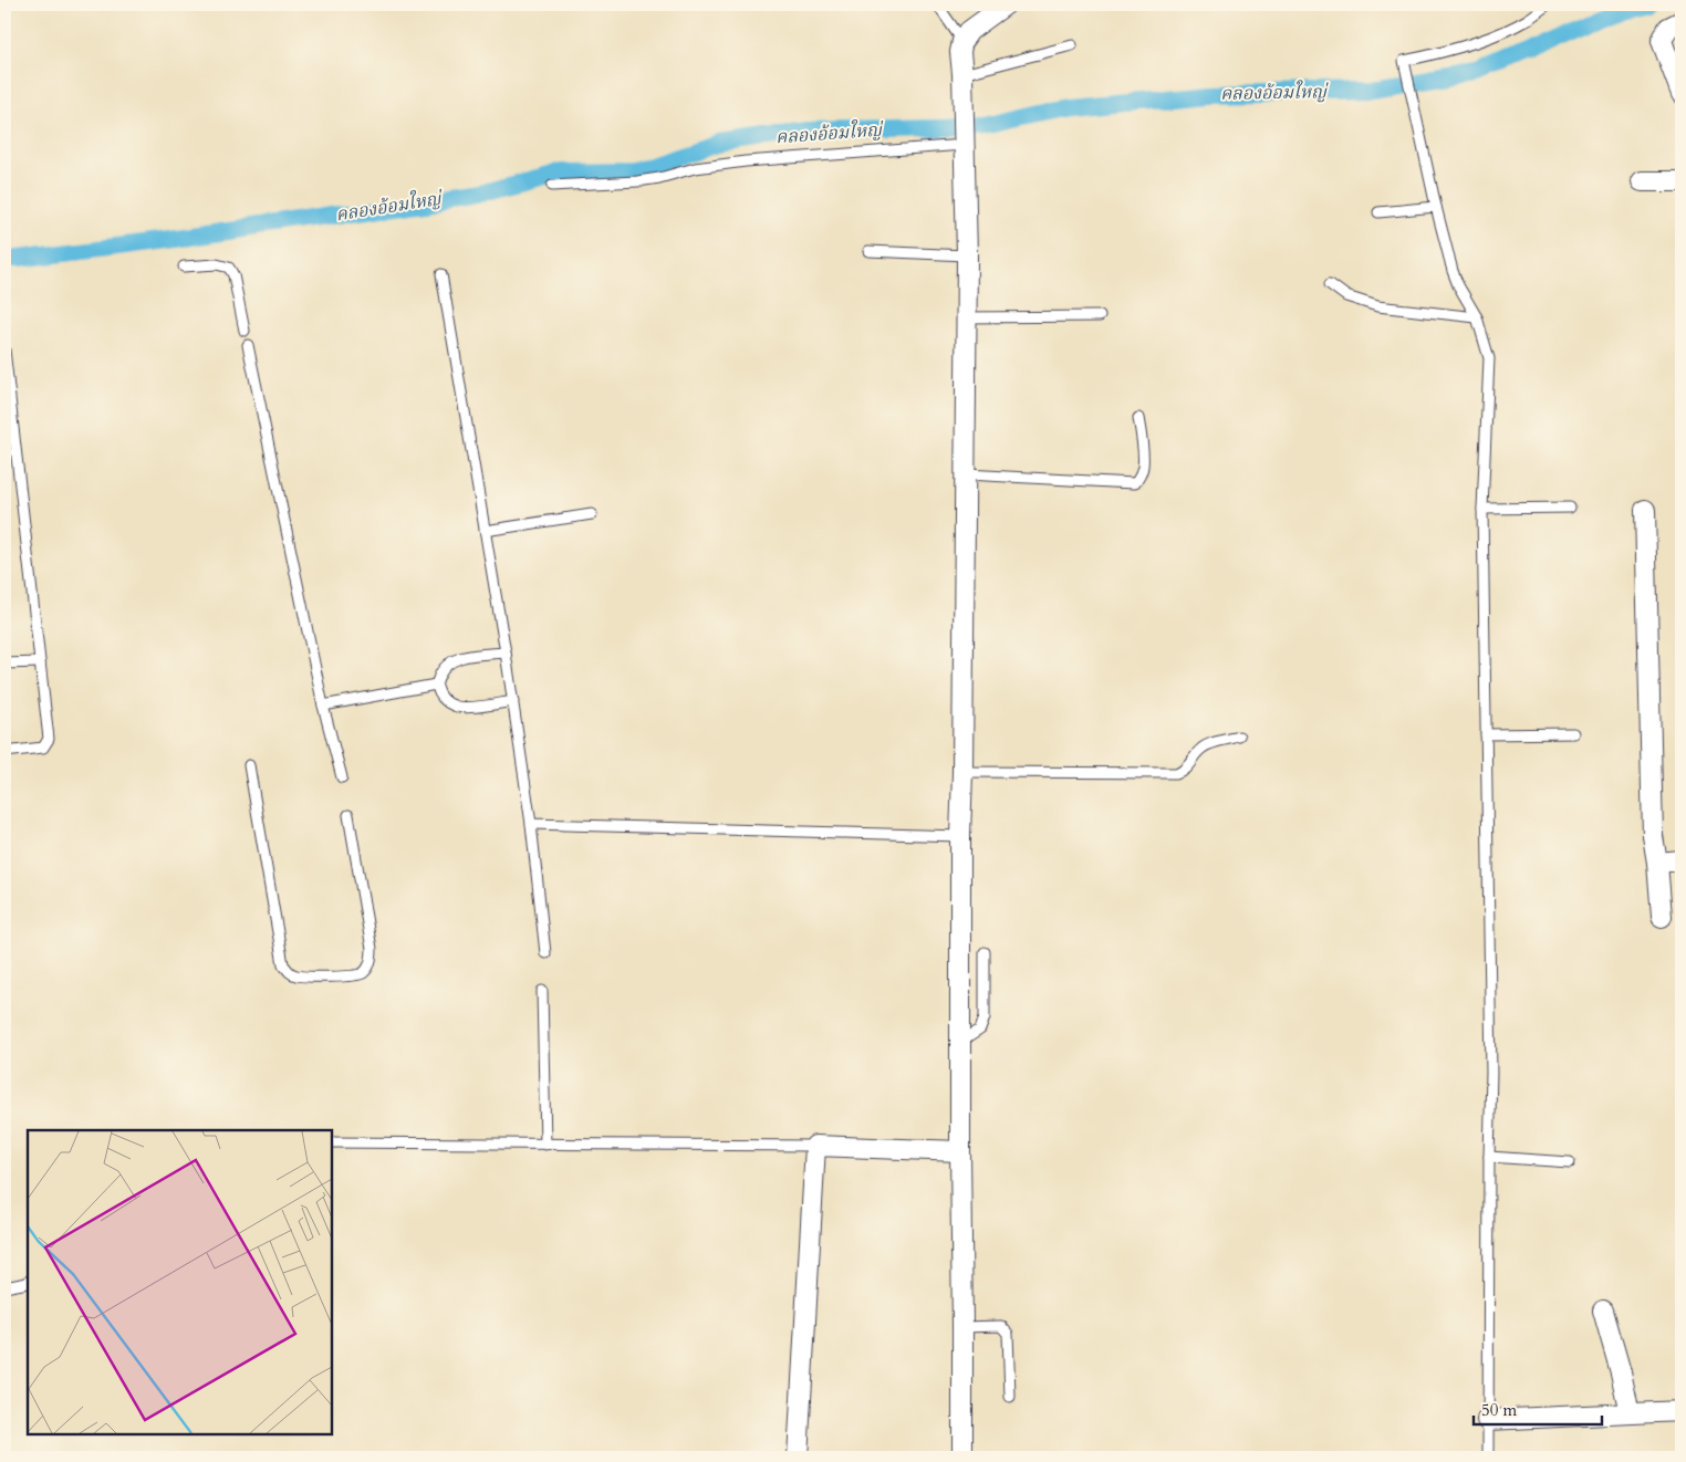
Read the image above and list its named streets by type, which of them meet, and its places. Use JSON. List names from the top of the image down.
{
  "water": ["คลองอ้อมใหญ่"],
  "scale_bar": "50 m"
}
